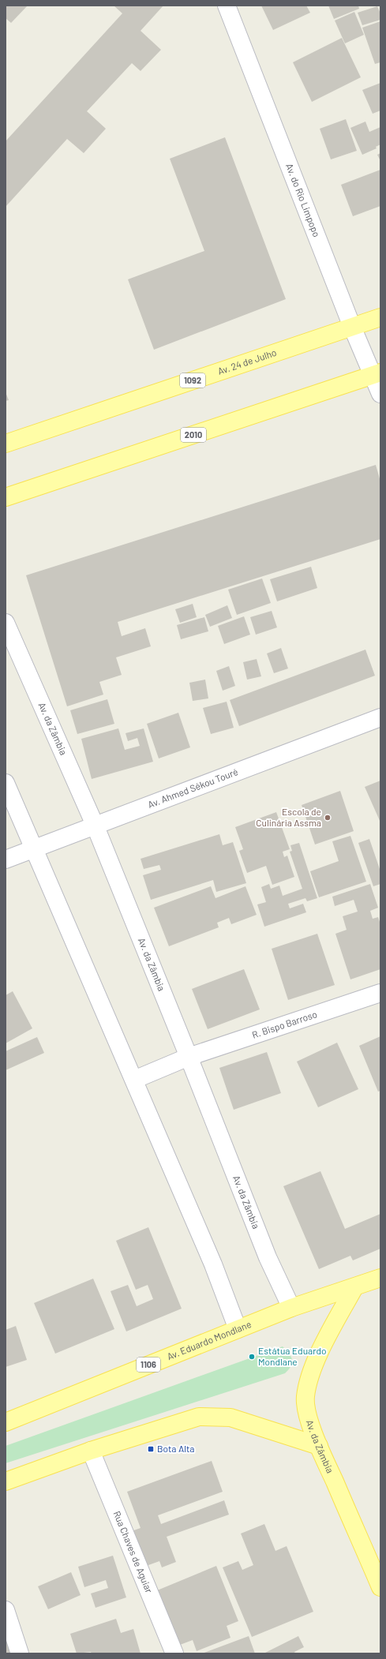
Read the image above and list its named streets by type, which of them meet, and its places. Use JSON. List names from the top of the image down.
{
  "streets": {
    "main road": [
      "Av. 24 de Julho",
      "1092",
      "2010",
      "Av. da Zâmbia",
      "Av. Eduardo Mondlane",
      "1106"
    ],
    "street": [
      "Av. do Rio Limpopo",
      "Av. Ahmed Sékou Touré",
      "R. Bispo Barroso",
      "Rua Chaves de Aguiar"
    ]
  },
  "crossings": [
    ["Av. do Rio Limpopo", "Av. 24 de Julho"],
    ["Av. do Rio Limpopo", "2010"],
    ["Av. da Zâmbia", "Av. Ahmed Sékou Touré"],
    ["Av. da Zâmbia", "R. Bispo Barroso"],
    ["Av. da Zâmbia", "Av. Eduardo Mondlane"]
  ],
  "places": {
    "other": ["Escola de Culinária Assma", "Estátua Eduardo Mondlane"],
    "transit": ["Bota Alta"]
  }
}
